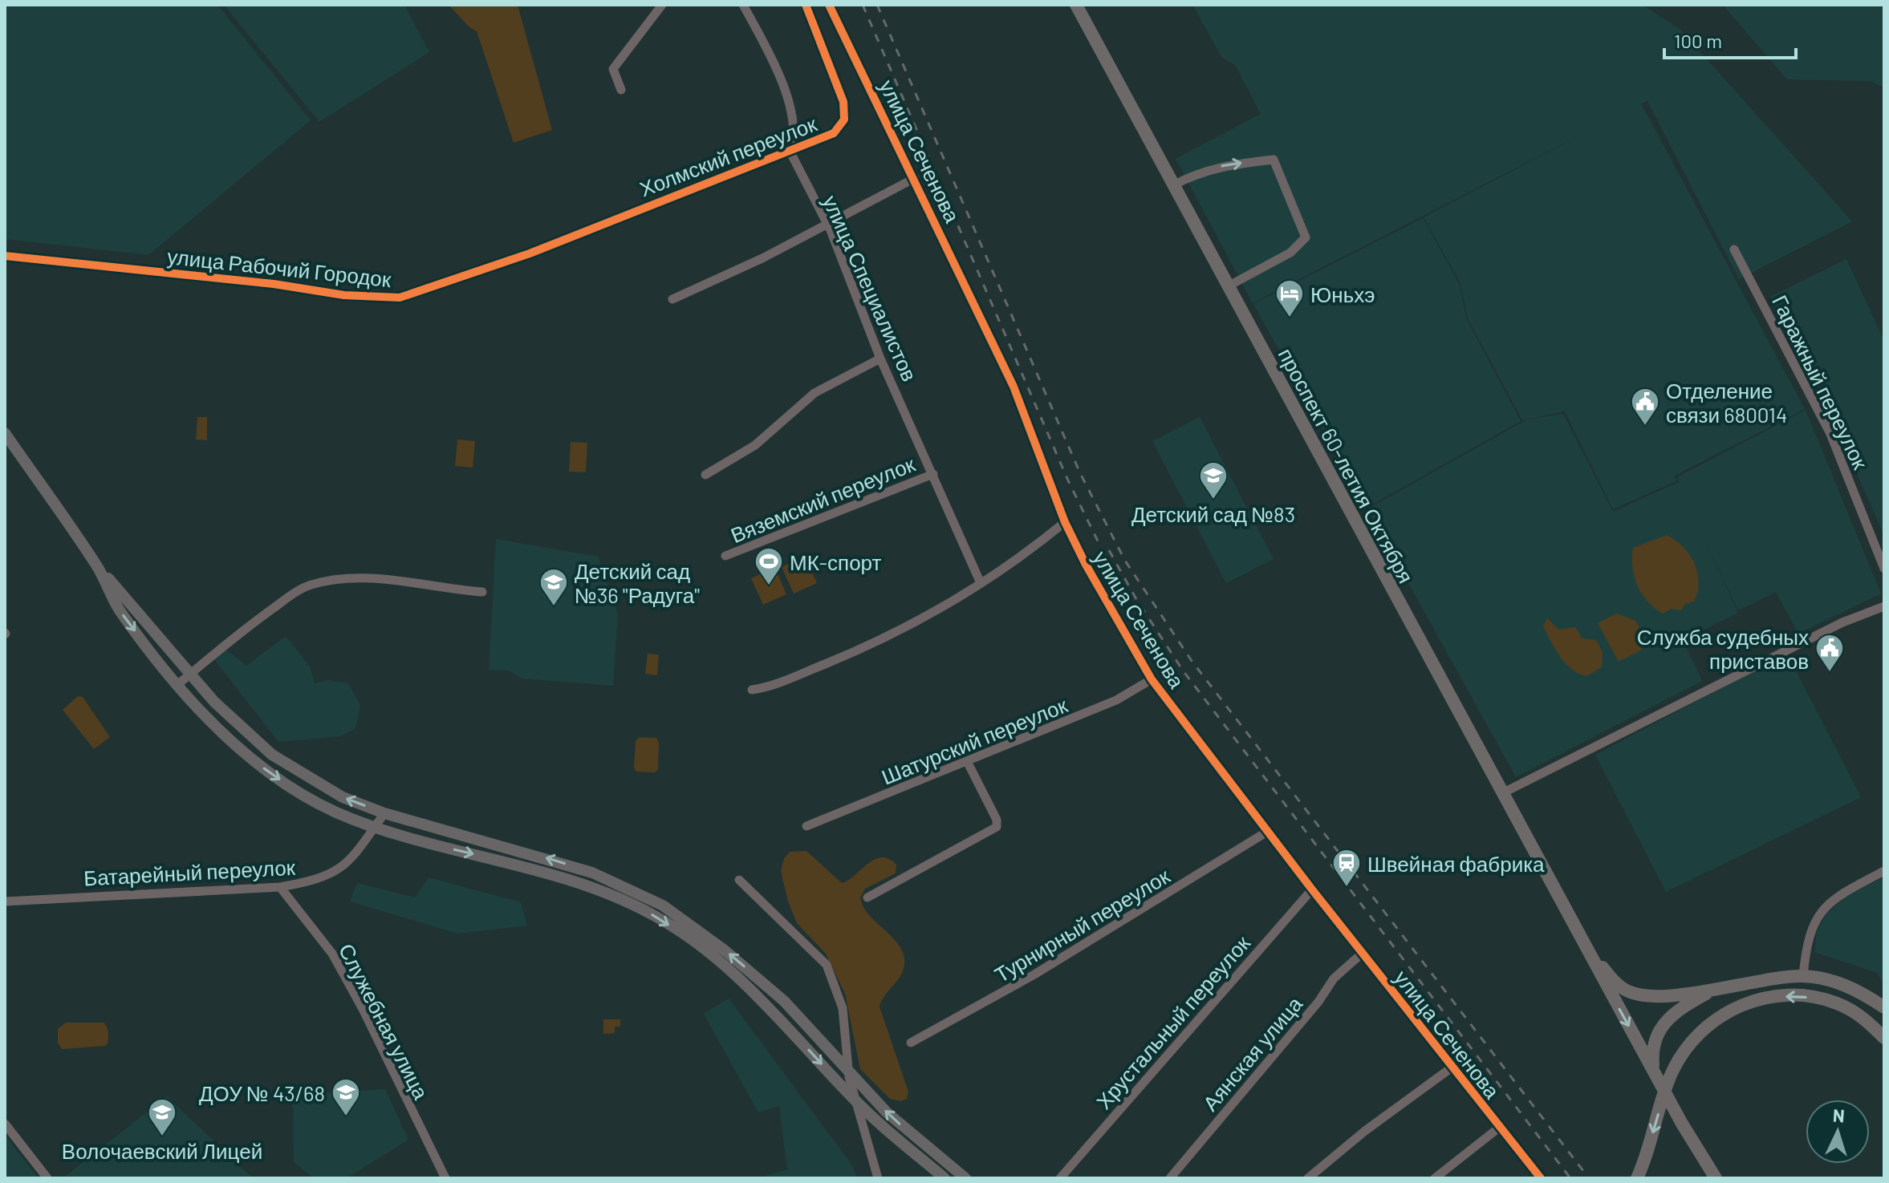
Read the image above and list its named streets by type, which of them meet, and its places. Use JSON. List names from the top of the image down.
{
  "streets": {
    "highway": ["проспект 60-летия Октября"],
    "street": [
      "улица Сеченова",
      "Холмский переулок",
      "улица Рабочий Городок",
      "улица Специалистов",
      "Гаражный переулок",
      "Вяземский переулок",
      "Шатурский переулок",
      "Батарейный переулок",
      "Турнирный переулок",
      "Служебная улица",
      "Хрустальный переулок",
      "Аянская улица"
    ]
  },
  "crossings": [
    ["улица Сеченова", "Шатурский переулок"],
    ["улица Сеченова", "Турнирный переулок"],
    ["улица Сеченова", "Хрустальный переулок"],
    ["улица Сеченова", "Аянская улица"],
    ["Холмский переулок", "улица Рабочий Городок"],
    ["Холмский переулок", "улица Специалистов"],
    ["улица Специалистов", "Вяземский переулок"],
    ["Батарейный переулок", "Служебная улица"]
  ],
  "places": {
    "hotel": ["Юньхэ"],
    "public building": ["Отделение связи 680014", "Служба судебных приставов"],
    "school or university": [
      "Детский сад №83",
      "Детский сад №36 \"Радуга\"",
      "ДОУ № 43/68",
      "Волочаевский Лицей"
    ],
    "sports": ["МК-спорт"],
    "station": ["Швейная фабрика"]
  },
  "scale_bar": "100 m",
  "north": "top"
}
